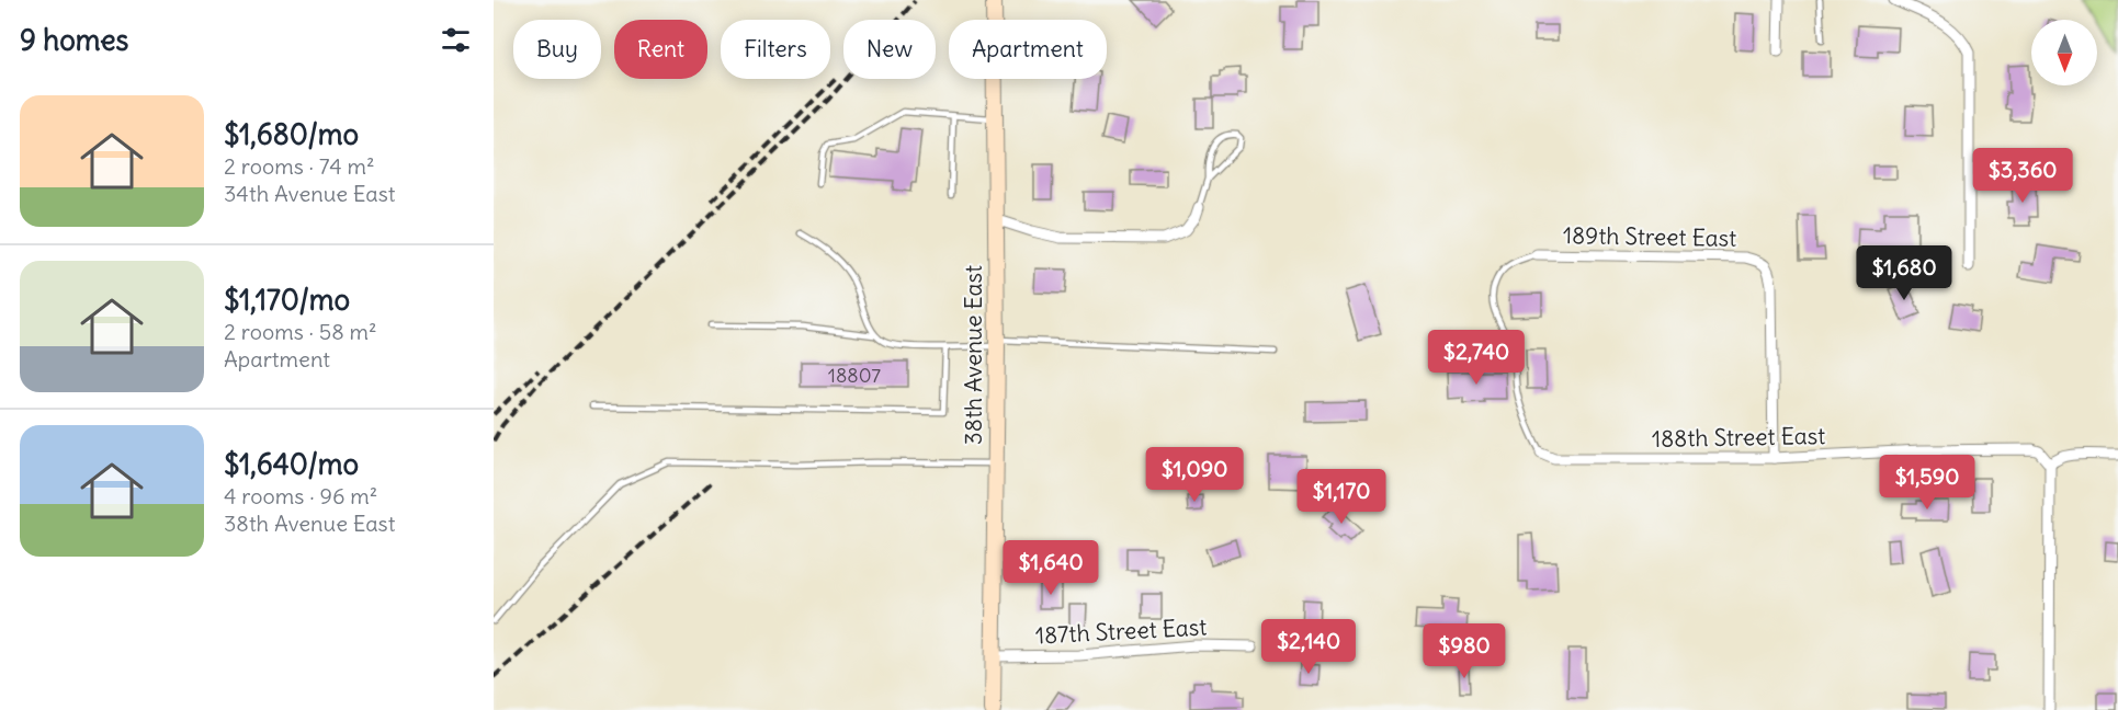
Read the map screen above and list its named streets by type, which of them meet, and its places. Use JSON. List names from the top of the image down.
{
  "streets": {
    "street": [
      "189th Street East",
      "38th Avenue East",
      "188th Street East",
      "187th Street East"
    ]
  },
  "crossings": [
    ["189th Street East", "188th Street East"],
    ["38th Avenue East", "187th Street East"]
  ],
  "house_numbers": ["18807"],
  "north": "bottom",
  "page": {
    "heading": "9 homes",
    "chip": [
      "Buy",
      "Rent",
      "Filters",
      "New",
      "Apartment"
    ],
    "list": [
      {
        "name": "$1,680/mo",
        "note": "2 rooms · 74 m² · 34th Avenue East"
      },
      {
        "name": "$1,170/mo",
        "note": "2 rooms · 58 m² · Apartment"
      },
      {
        "name": "$1,640/mo",
        "note": "4 rooms · 96 m² · 38th Avenue East"
      }
    ],
    "price": [
      "$3,360",
      "$1,680",
      "$2,740",
      "$1,090",
      "$1,590",
      "$1,170",
      "$1,640",
      "$2,140",
      "$980"
    ]
  }
}
